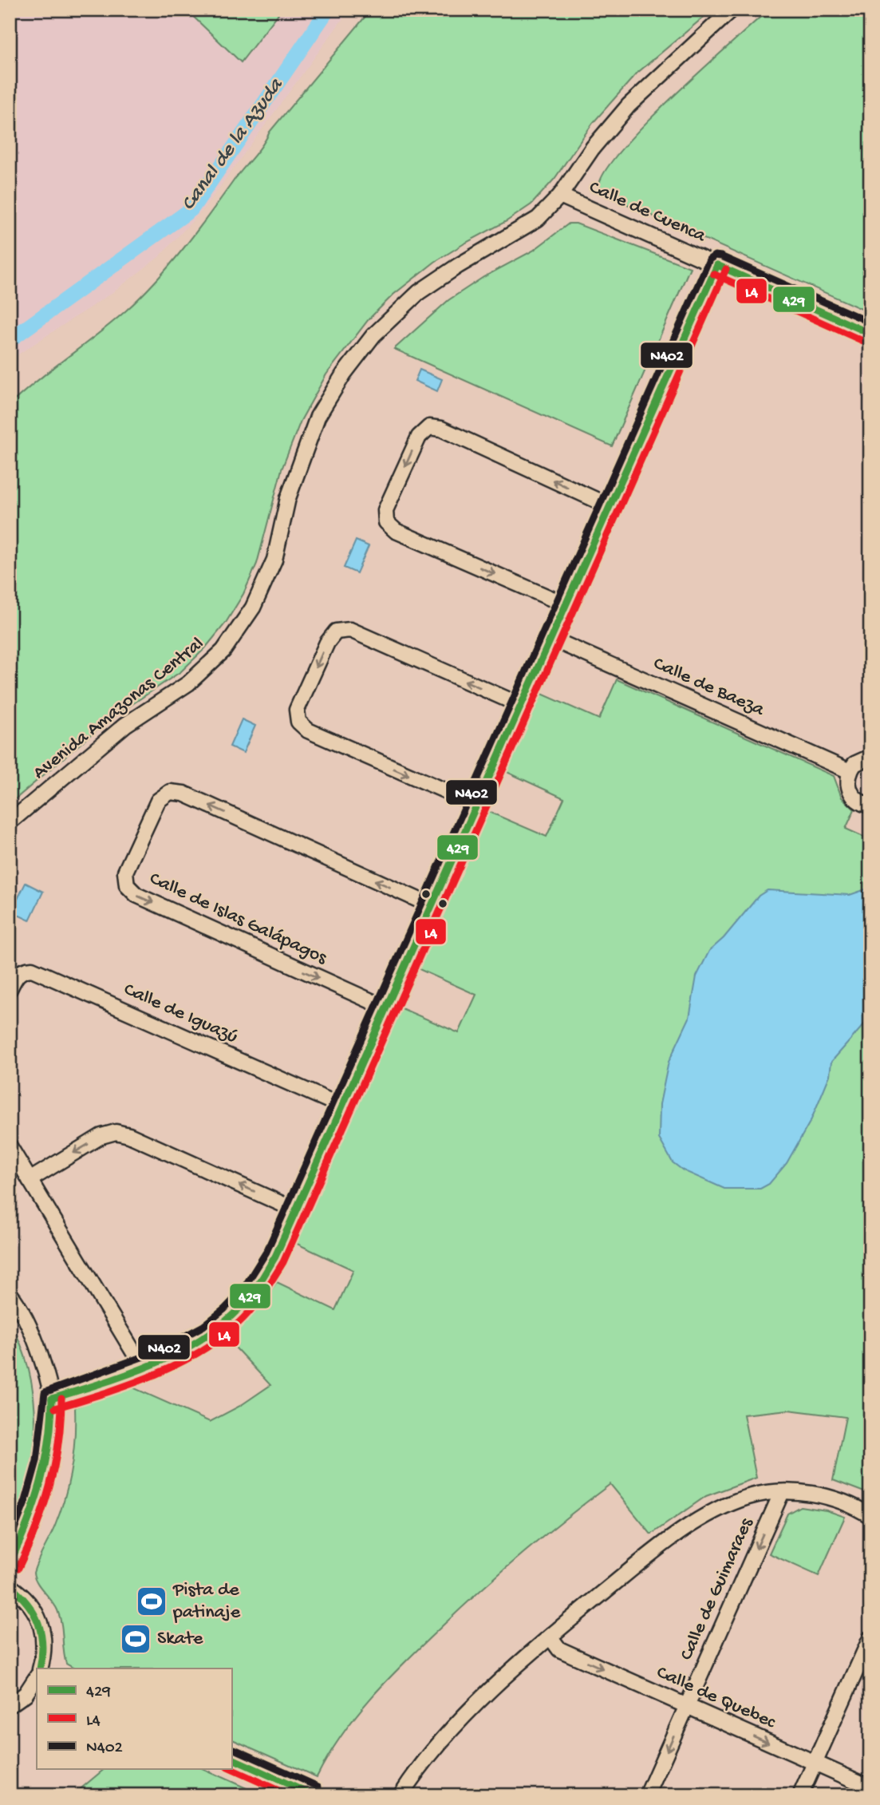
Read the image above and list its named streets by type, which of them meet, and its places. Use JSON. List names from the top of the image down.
{
  "streets": {
    "street": [
      "Calle de Cuenca",
      "Calle de Baeza",
      "Avenida Amazonas Central",
      "Calle de Islas Galápagos",
      "Calle de Iguazú",
      "Calle de Guimaraes",
      "Calle de Quebec"
    ]
  },
  "crossings": [
    ["Calle de Cuenca", "Avenida Amazonas Central"],
    ["Calle de Guimaraes", "Calle de Quebec"]
  ],
  "one_way": ["Calle de Guimaraes", "Calle de Quebec"],
  "water": ["Canal de la Azuda"],
  "places": {
    "sports": ["Pista de patinaje", "Skate"]
  },
  "lines": ["transit line N402", "transit line 429", "transit line L4"],
  "legend": ["429", "L4", "N402"]
}
